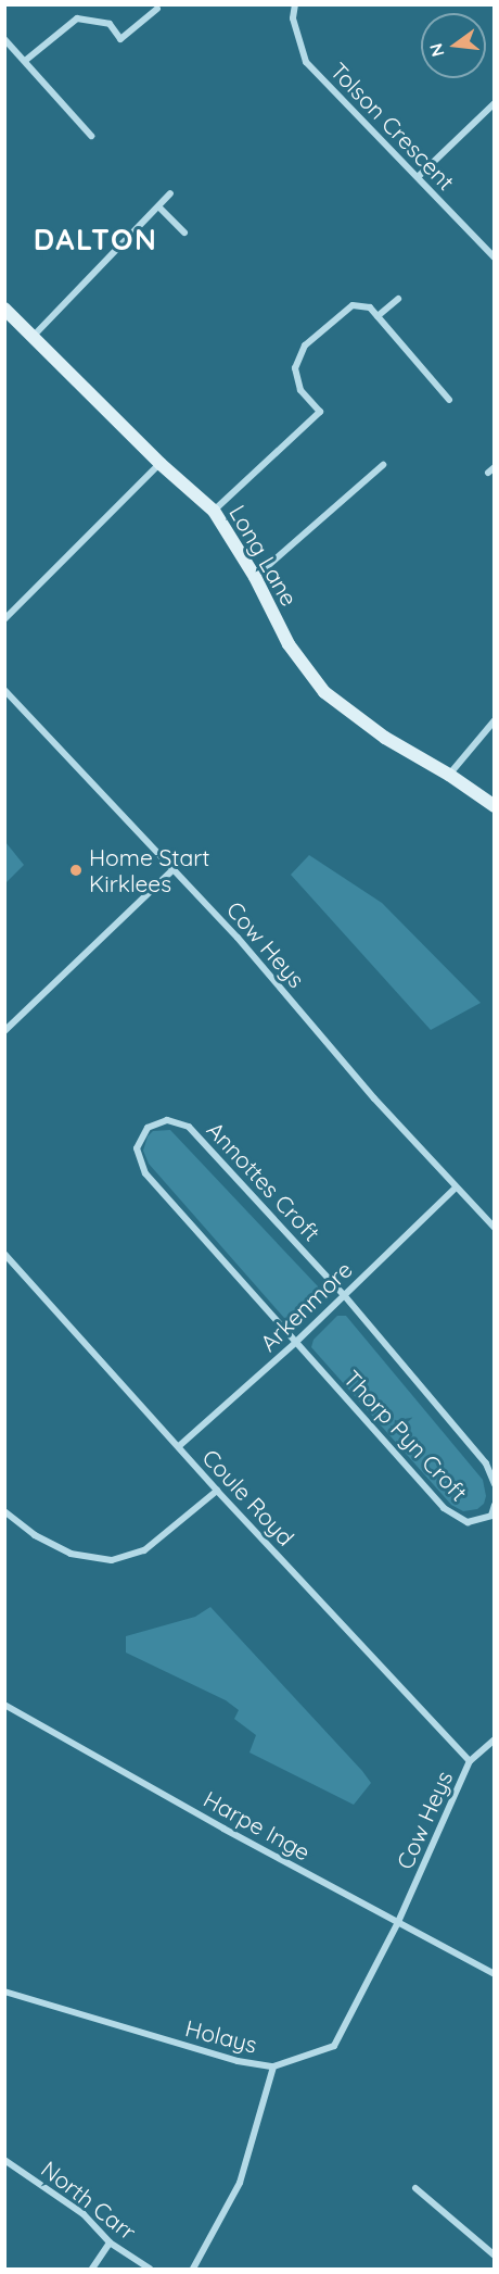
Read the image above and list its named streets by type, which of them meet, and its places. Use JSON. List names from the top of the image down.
{
  "streets": {
    "street": [
      "Tolson Crescent",
      "Long Lane",
      "Cow Heys",
      "Annottes Croft",
      "Arkenmore",
      "Thorp Pyn Croft",
      "Coule Royd",
      "Harpe Inge",
      "Holays",
      "North Carr"
    ]
  },
  "crossings": [
    ["Cow Heys", "Arkenmore"],
    ["Cow Heys", "Coule Royd"],
    ["Cow Heys", "Harpe Inge"],
    ["Cow Heys", "Holays"],
    ["Annottes Croft", "Arkenmore"],
    ["Annottes Croft", "Thorp Pyn Croft"],
    ["Arkenmore", "Thorp Pyn Croft"],
    ["Arkenmore", "Coule Royd"],
    ["Harpe Inge", "Holays"]
  ],
  "districts": ["DALTON"],
  "places": ["Home Start Kirklees"],
  "north": "left"
}
